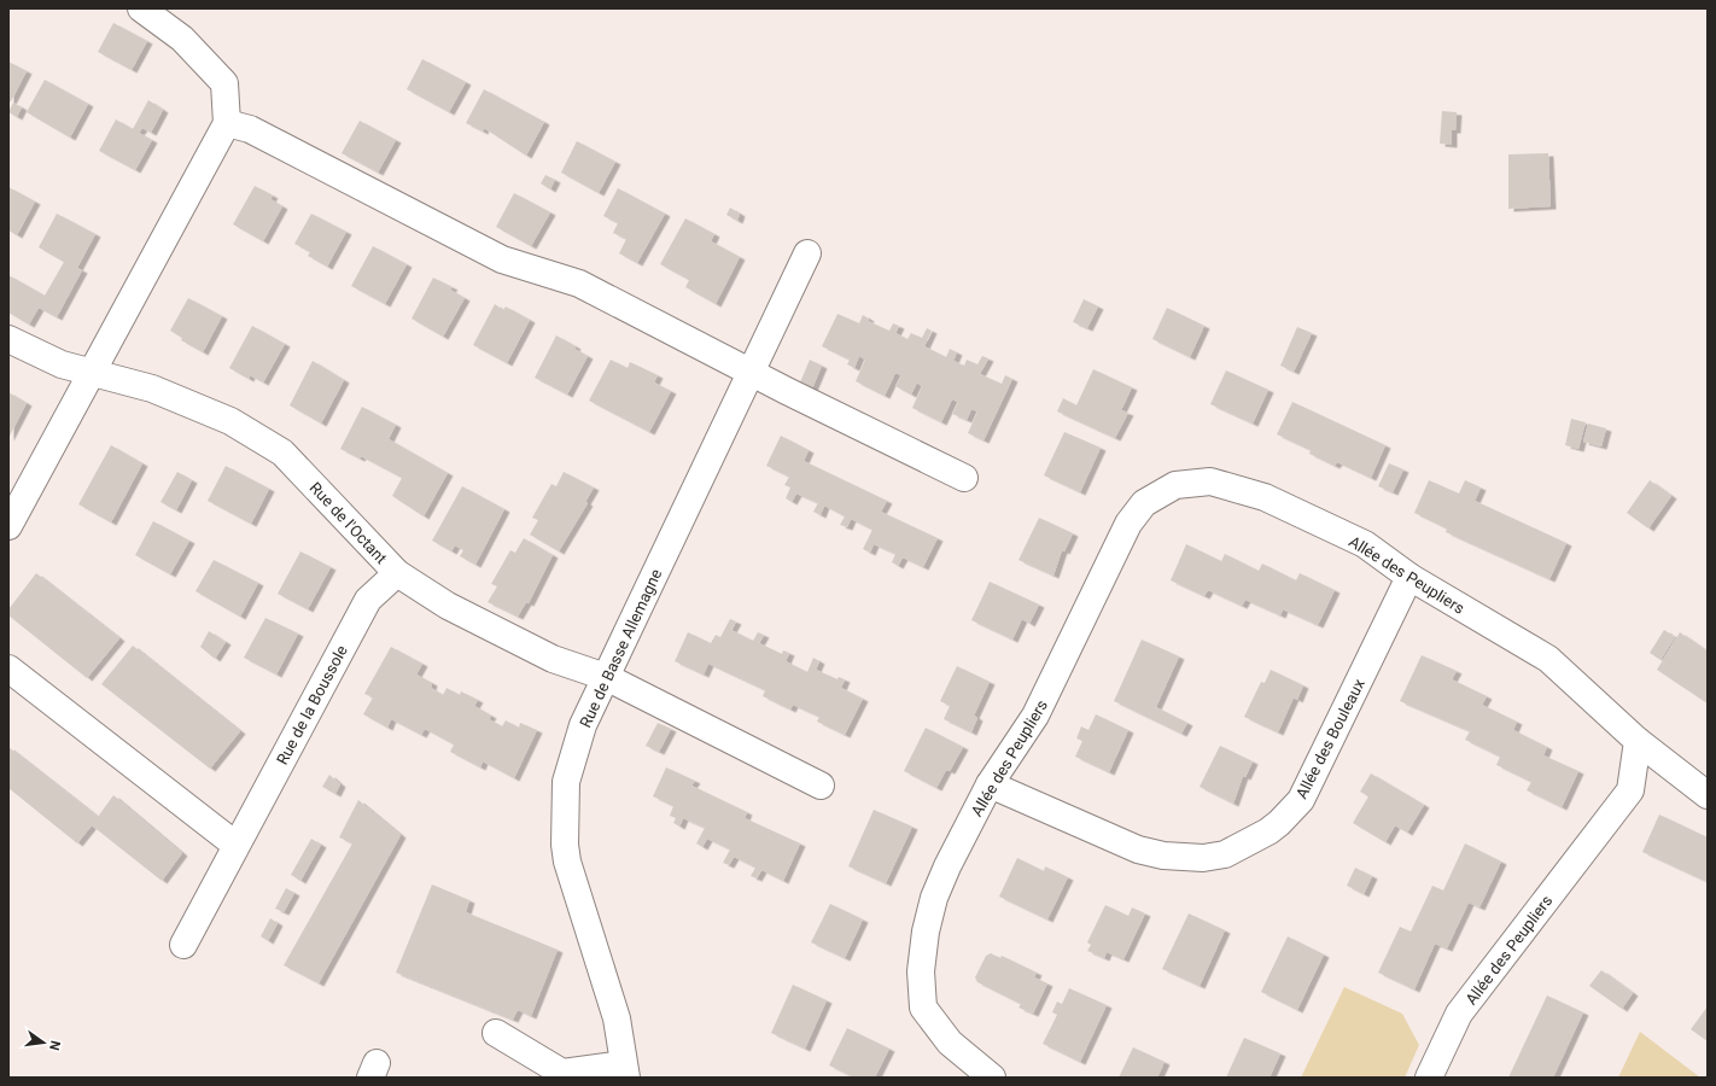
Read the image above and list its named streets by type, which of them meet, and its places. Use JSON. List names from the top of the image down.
{
  "streets": {
    "street": [
      "Rue de l'Octant",
      "Allée des Peupliers",
      "Rue de Basse Allemagne",
      "Rue de la Boussole",
      "Allée des Bouleaux"
    ]
  },
  "crossings": [
    ["Rue de l'Octant", "Rue de Basse Allemagne"],
    ["Rue de l'Octant", "Rue de la Boussole"],
    ["Allée des Peupliers", "Allée des Bouleaux"]
  ],
  "north": "right"
}
